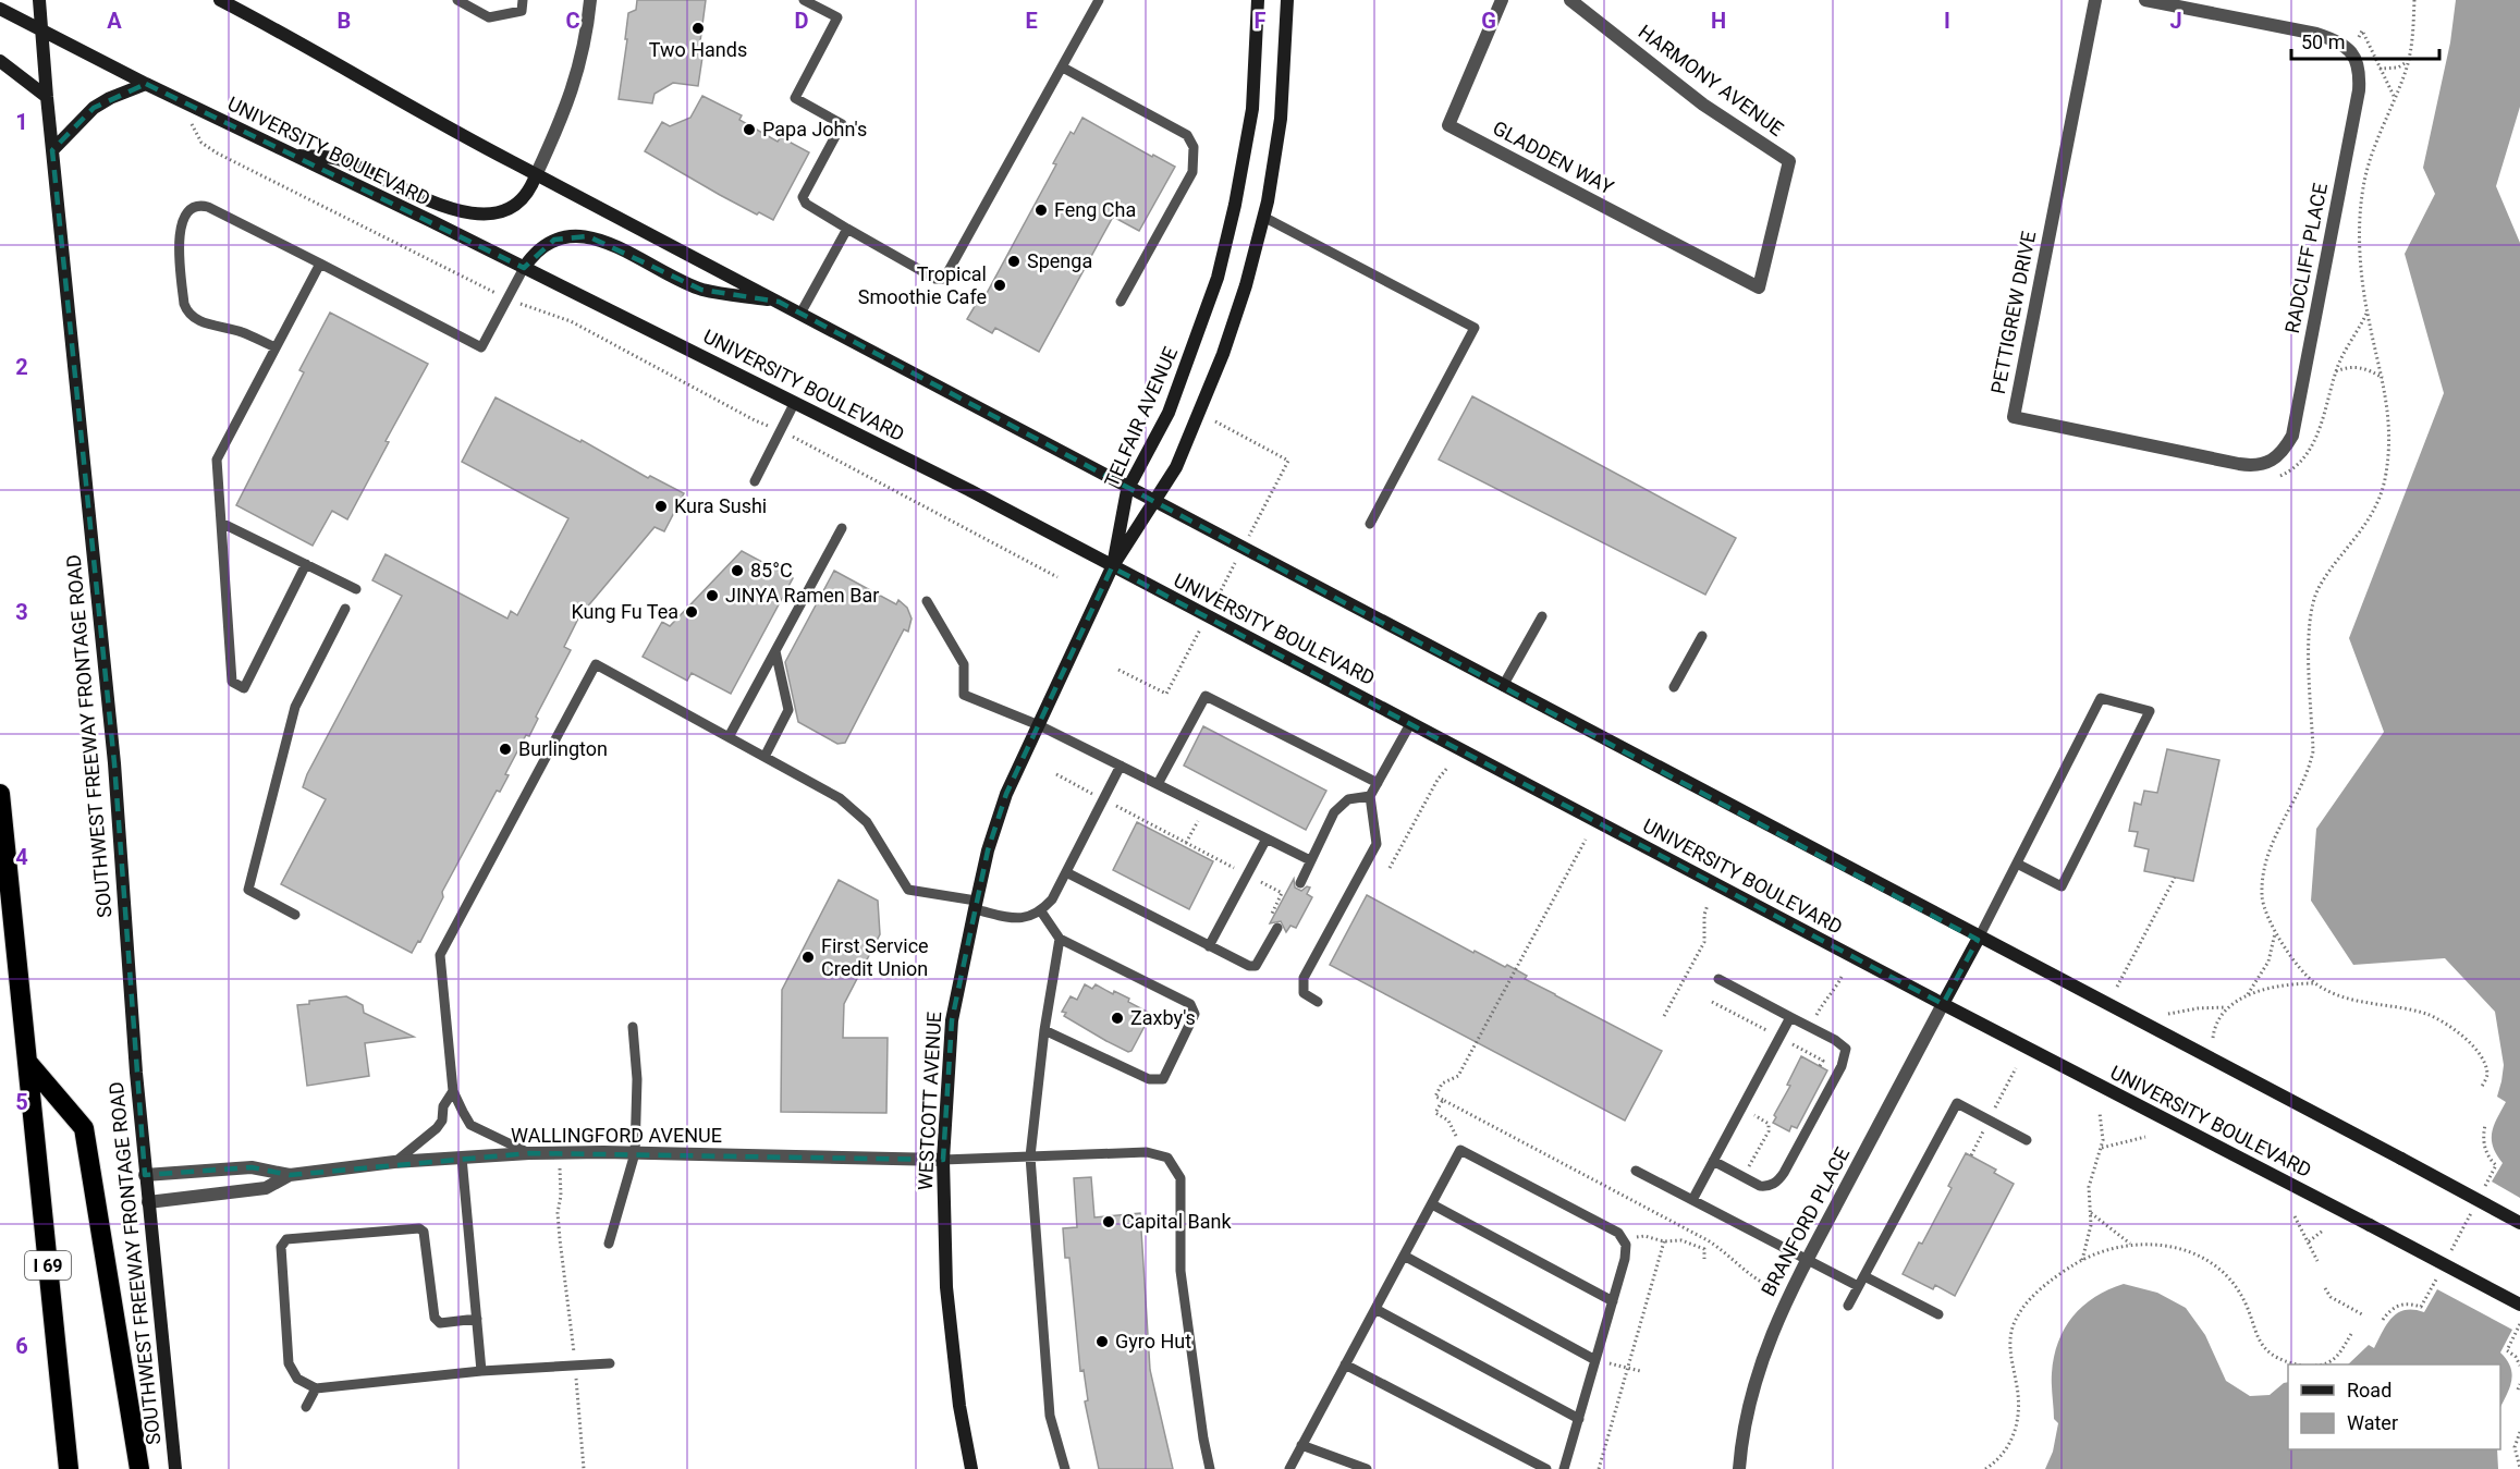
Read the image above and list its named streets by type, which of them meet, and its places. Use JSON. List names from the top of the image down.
{
  "streets": {
    "highway": ["I 69"],
    "main road": [
      "UNIVERSITY BOULEVARD",
      "TELFAIR AVENUE",
      "SOUTHWEST FREEWAY FRONTAGE ROAD",
      "WESTCOTT AVENUE"
    ],
    "street": [
      "HARMONY AVENUE",
      "GLADDEN WAY",
      "RADCLIFF PLACE",
      "PETTIGREW DRIVE",
      "WALLINGFORD AVENUE",
      "BRANFORD PLACE"
    ]
  },
  "crossings": [
    ["HARMONY AVENUE", "GLADDEN WAY"],
    ["UNIVERSITY BOULEVARD", "TELFAIR AVENUE"],
    ["UNIVERSITY BOULEVARD", "SOUTHWEST FREEWAY FRONTAGE ROAD"],
    ["UNIVERSITY BOULEVARD", "WESTCOTT AVENUE"],
    ["UNIVERSITY BOULEVARD", "BRANFORD PLACE"],
    ["RADCLIFF PLACE", "PETTIGREW DRIVE"],
    ["TELFAIR AVENUE", "WESTCOTT AVENUE"],
    ["SOUTHWEST FREEWAY FRONTAGE ROAD", "WALLINGFORD AVENUE"],
    ["WESTCOTT AVENUE", "WALLINGFORD AVENUE"]
  ],
  "places": [
    "Two Hands",
    "Papa John's",
    "Feng Cha",
    "Spenga",
    "Tropical Smoothie Cafe",
    "Kura Sushi",
    "85°C",
    "JINYA Ramen Bar",
    "Kung Fu Tea",
    "Burlington",
    "First Service Credit Union",
    "Zaxby's",
    "Capital Bank",
    "Gyro Hut"
  ],
  "legend": ["Road", "Water"],
  "scale_bar": "50 m",
  "grid": {
    "columns": [
      "A",
      "B",
      "C",
      "D",
      "E",
      "F",
      "G",
      "H",
      "I",
      "J"
    ],
    "rows": [
      "1",
      "2",
      "3",
      "4",
      "5",
      "6"
    ]
  }
}
